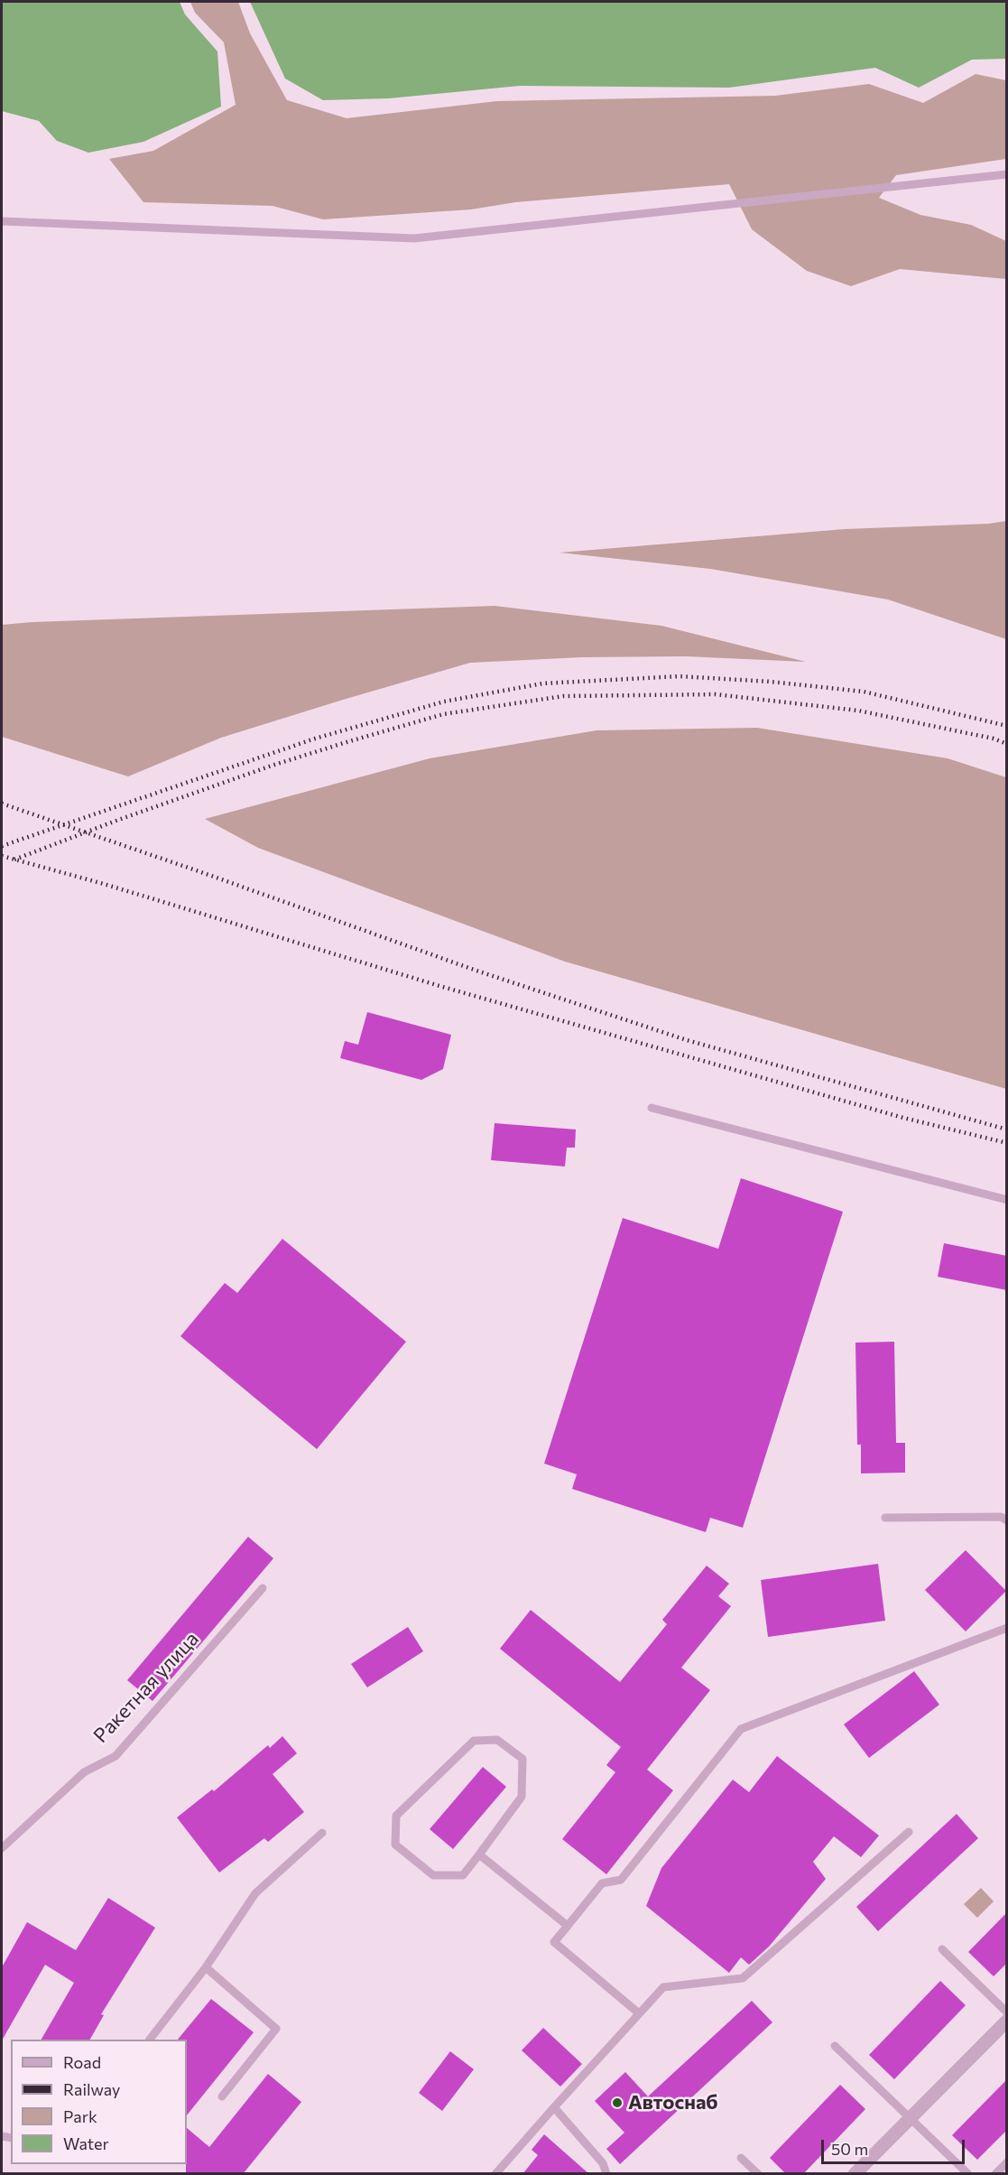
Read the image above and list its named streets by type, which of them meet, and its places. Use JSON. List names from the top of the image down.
{
  "streets": {
    "lane": ["Ракетная улица"]
  },
  "places": ["Автоснаб"],
  "legend": [
    "Road",
    "Railway",
    "Park",
    "Water"
  ],
  "scale_bar": "50 m"
}
